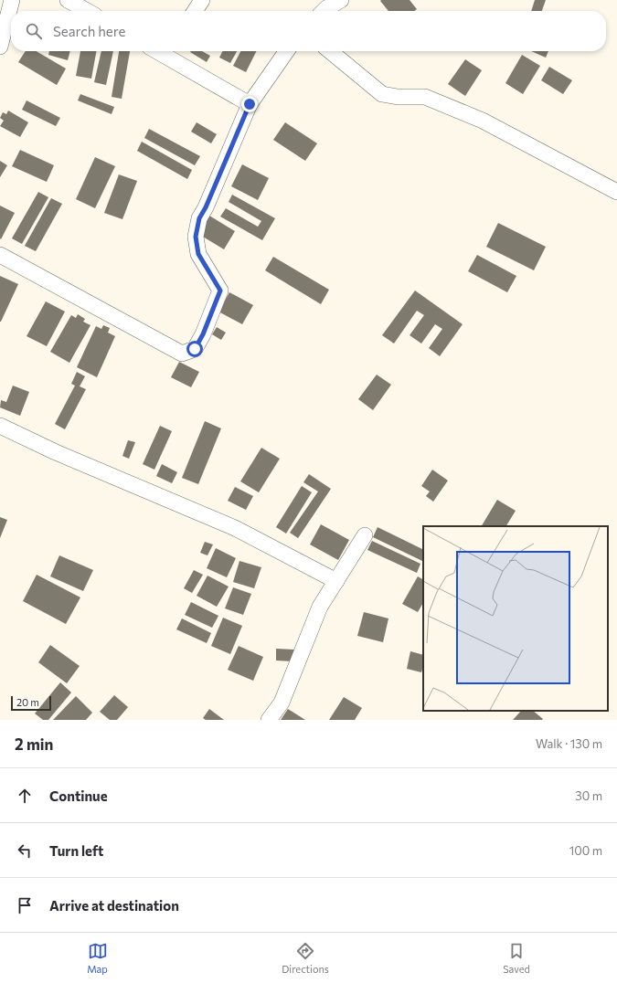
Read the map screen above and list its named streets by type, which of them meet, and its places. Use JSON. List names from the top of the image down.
{
  "scale_bar": "20 m",
  "page": {
    "search": "Search here",
    "scale": "20 m",
    "heading": ["2 min", "Walk · 130 m"],
    "list": [
      ["Continue", "30 m"],
      ["Turn left", "100 m"],
      "Arrive at destination"
    ],
    "nav": ["Map", "Directions", "Saved"]
  }
}
